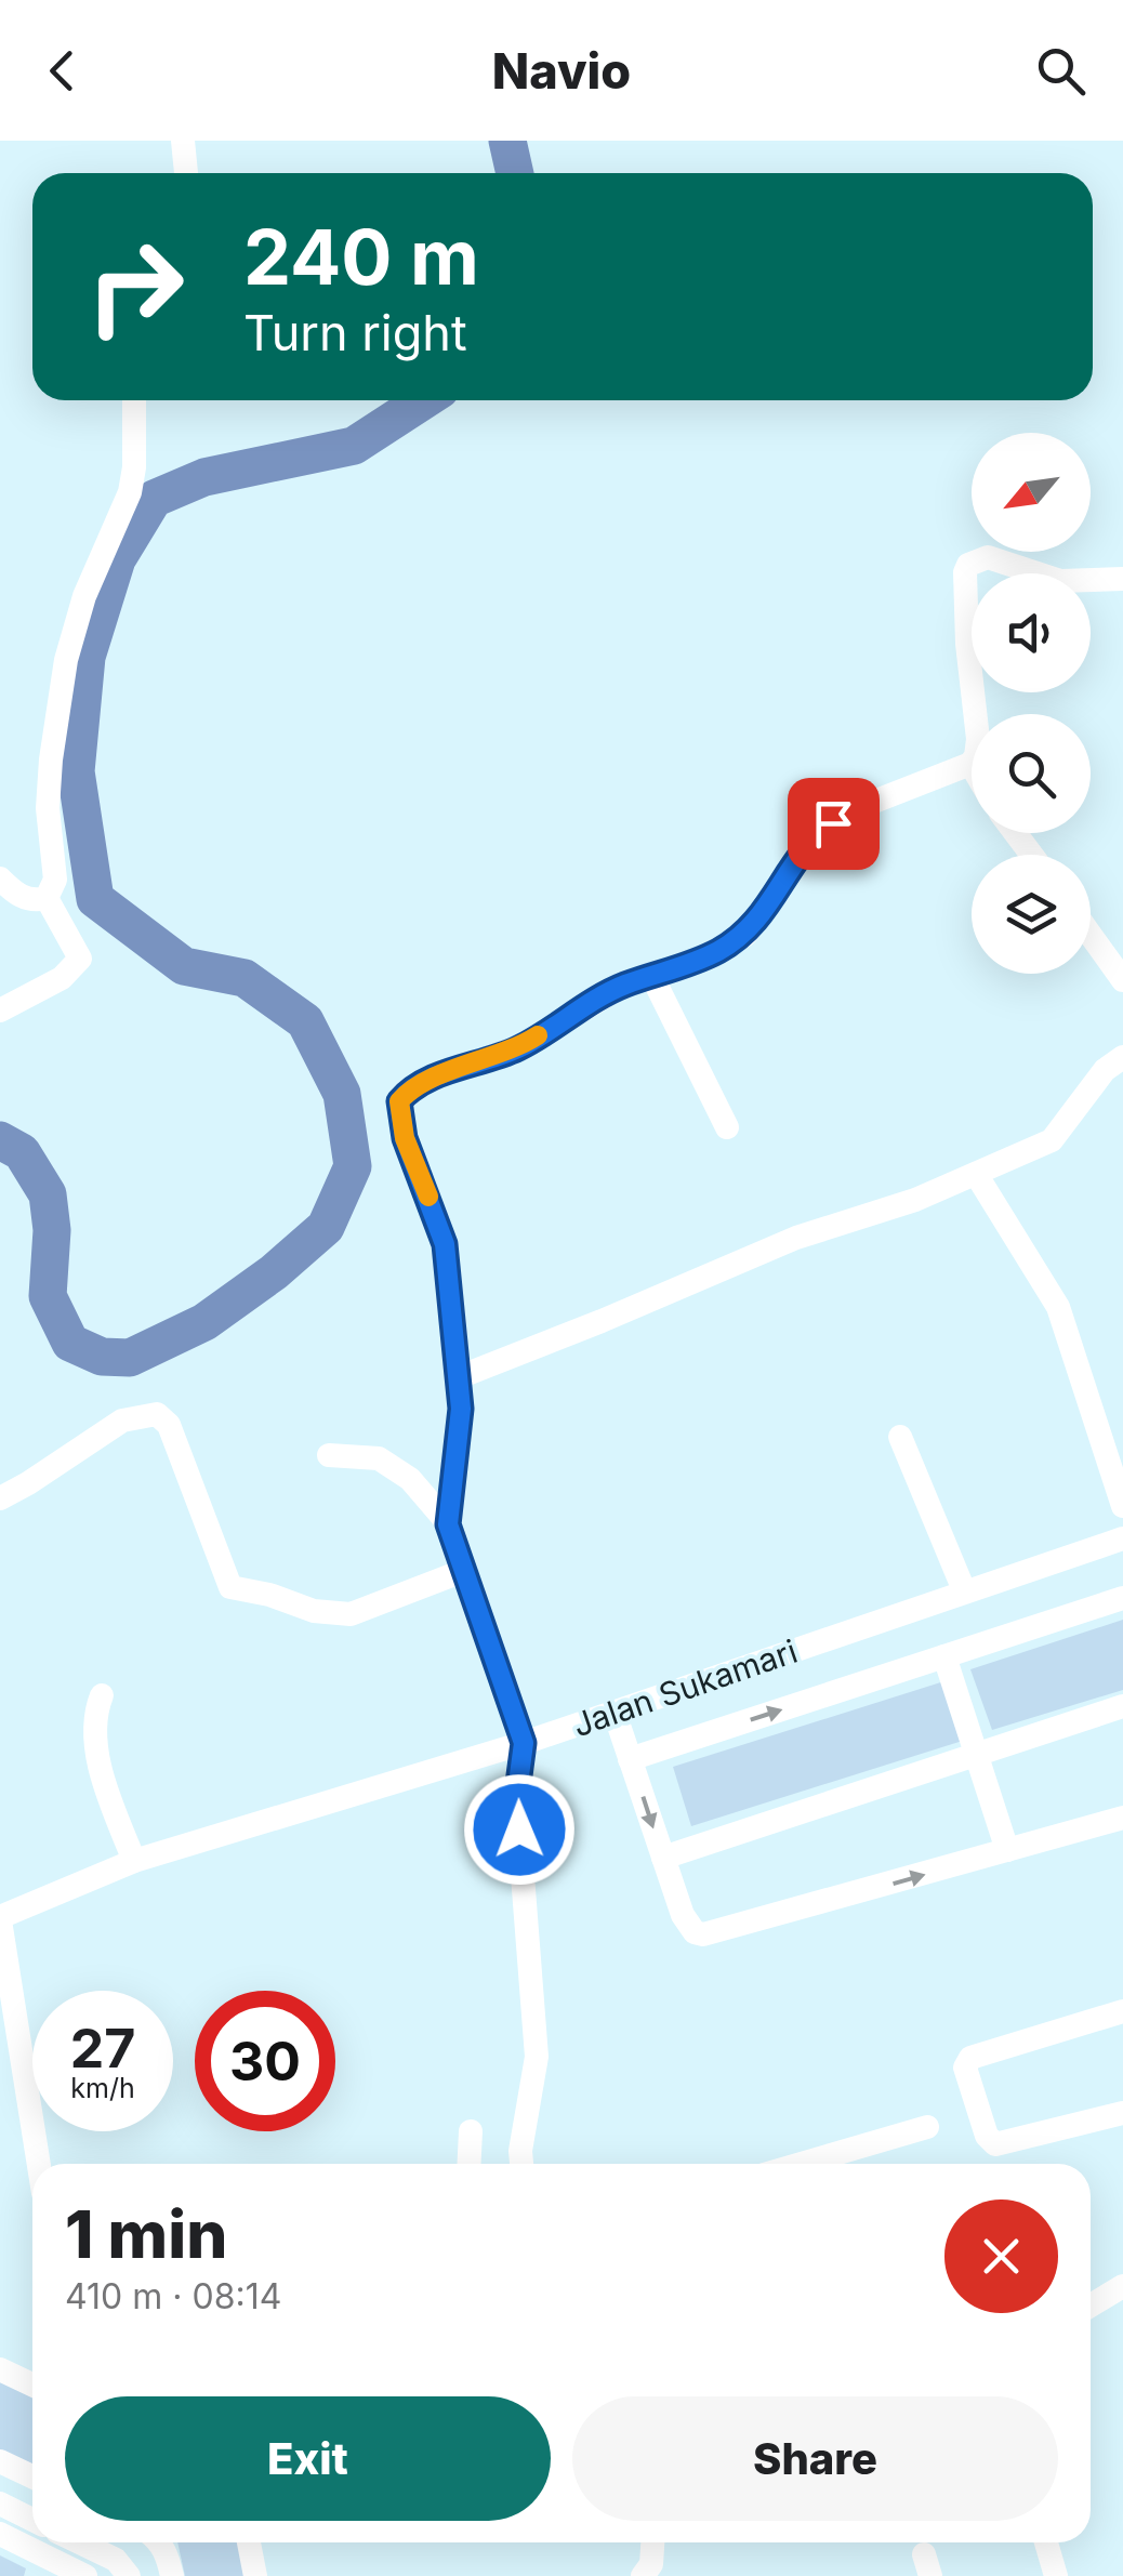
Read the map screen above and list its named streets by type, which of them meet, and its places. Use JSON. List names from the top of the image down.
{
  "streets": {
    "street": ["Jalan Sukamari"]
  },
  "north": "bottom left",
  "page": {
    "header": "Navio",
    "turn": ["240 m", "Turn right"],
    "speed": "27 km/h",
    "limit": "30",
    "heading": ["1 min", "410 m · 08:14"],
    "buttons": ["Exit", "Share"]
  }
}
